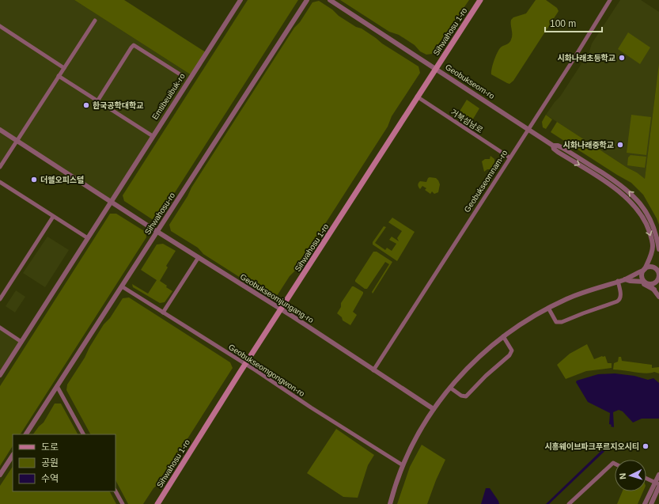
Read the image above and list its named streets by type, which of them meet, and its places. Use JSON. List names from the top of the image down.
{
  "streets": {
    "main road": ["Sihwahosu 1-ro"],
    "street": [
      "Geobukseom-ro",
      "Emtibeuibuk-ro",
      "거북섬남로",
      "Geobukseomnam-ro",
      "Sihwahosu-ro",
      "Geobukseomjungang-ro",
      "Geobukseomgongwon-ro"
    ]
  },
  "crossings": [
    ["Sihwahosu 1-ro", "Geobukseom-ro"],
    ["Sihwahosu 1-ro", "거북섬남로"],
    ["Sihwahosu 1-ro", "Geobukseomjungang-ro"],
    ["Sihwahosu 1-ro", "Geobukseomgongwon-ro"],
    ["Geobukseom-ro", "Geobukseomnam-ro"],
    ["Emtibeuibuk-ro", "Geobukseomjungang-ro"],
    ["거북섬남로", "Geobukseomnam-ro"],
    ["Geobukseomnam-ro", "Geobukseomjungang-ro"],
    ["Sihwahosu-ro", "Geobukseomjungang-ro"],
    ["Sihwahosu-ro", "Geobukseomgongwon-ro"]
  ],
  "places": [
    "시화나래초등학교",
    "한국공학대학교",
    "시화나래중학교",
    "더웰오피스텔",
    "시흥웨이브파크푸르지오시티"
  ],
  "legend": ["도로", "공원", "수역"],
  "scale_bar": "100 m",
  "north": "left"
}
